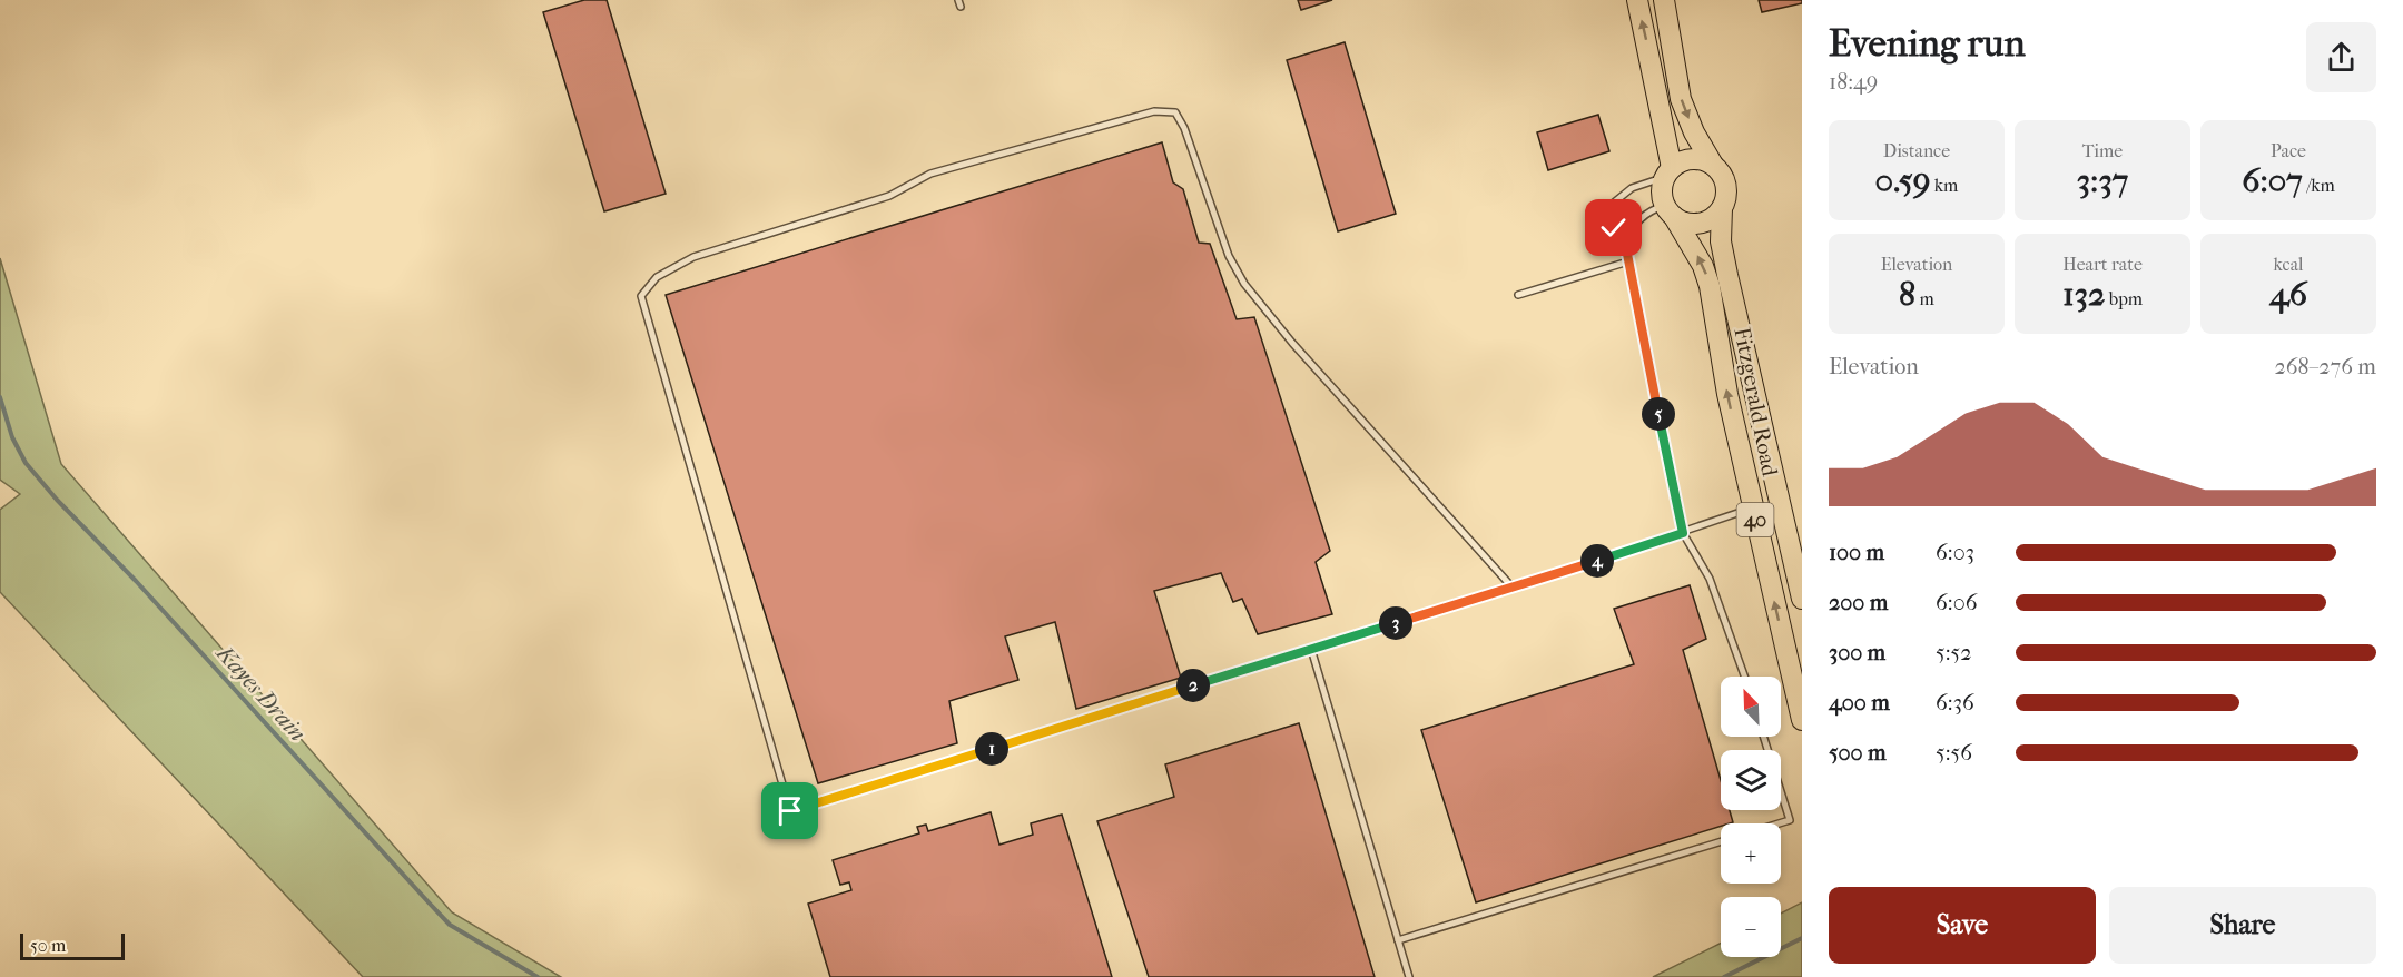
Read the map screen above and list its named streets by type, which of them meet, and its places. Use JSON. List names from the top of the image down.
{
  "streets": {
    "main road": ["Fitzgerald Road", "40"]
  },
  "crossings": [
    ["Fitzgerald Road", "40"]
  ],
  "water": ["Kayes Drain"],
  "scale_bar": "50 m",
  "north": "top left",
  "page": {
    "heading": ["Evening run", "18:49"],
    "stats": [
      ["Distance", "0.59 km"],
      ["Time", "3:37"],
      ["Pace", "6:07 /km"],
      ["Elevation", "8 m"],
      ["Heart rate", "132 bpm"],
      ["kcal", "46"]
    ],
    "chart": ["Elevation", "268–276 m"],
    "pins": [
      "5",
      "4",
      "3",
      "2",
      "1"
    ],
    "list": [
      {
        "name": "100 m",
        "note": "6:03"
      },
      {
        "name": "200 m",
        "note": "6:06"
      },
      {
        "name": "300 m",
        "note": "5:52"
      },
      {
        "name": "400 m",
        "note": "6:36"
      },
      {
        "name": "500 m",
        "note": "5:56"
      }
    ],
    "map_buttons": ["+", "−"],
    "buttons": ["Save", "Share"],
    "scale": "50 m"
  }
}
